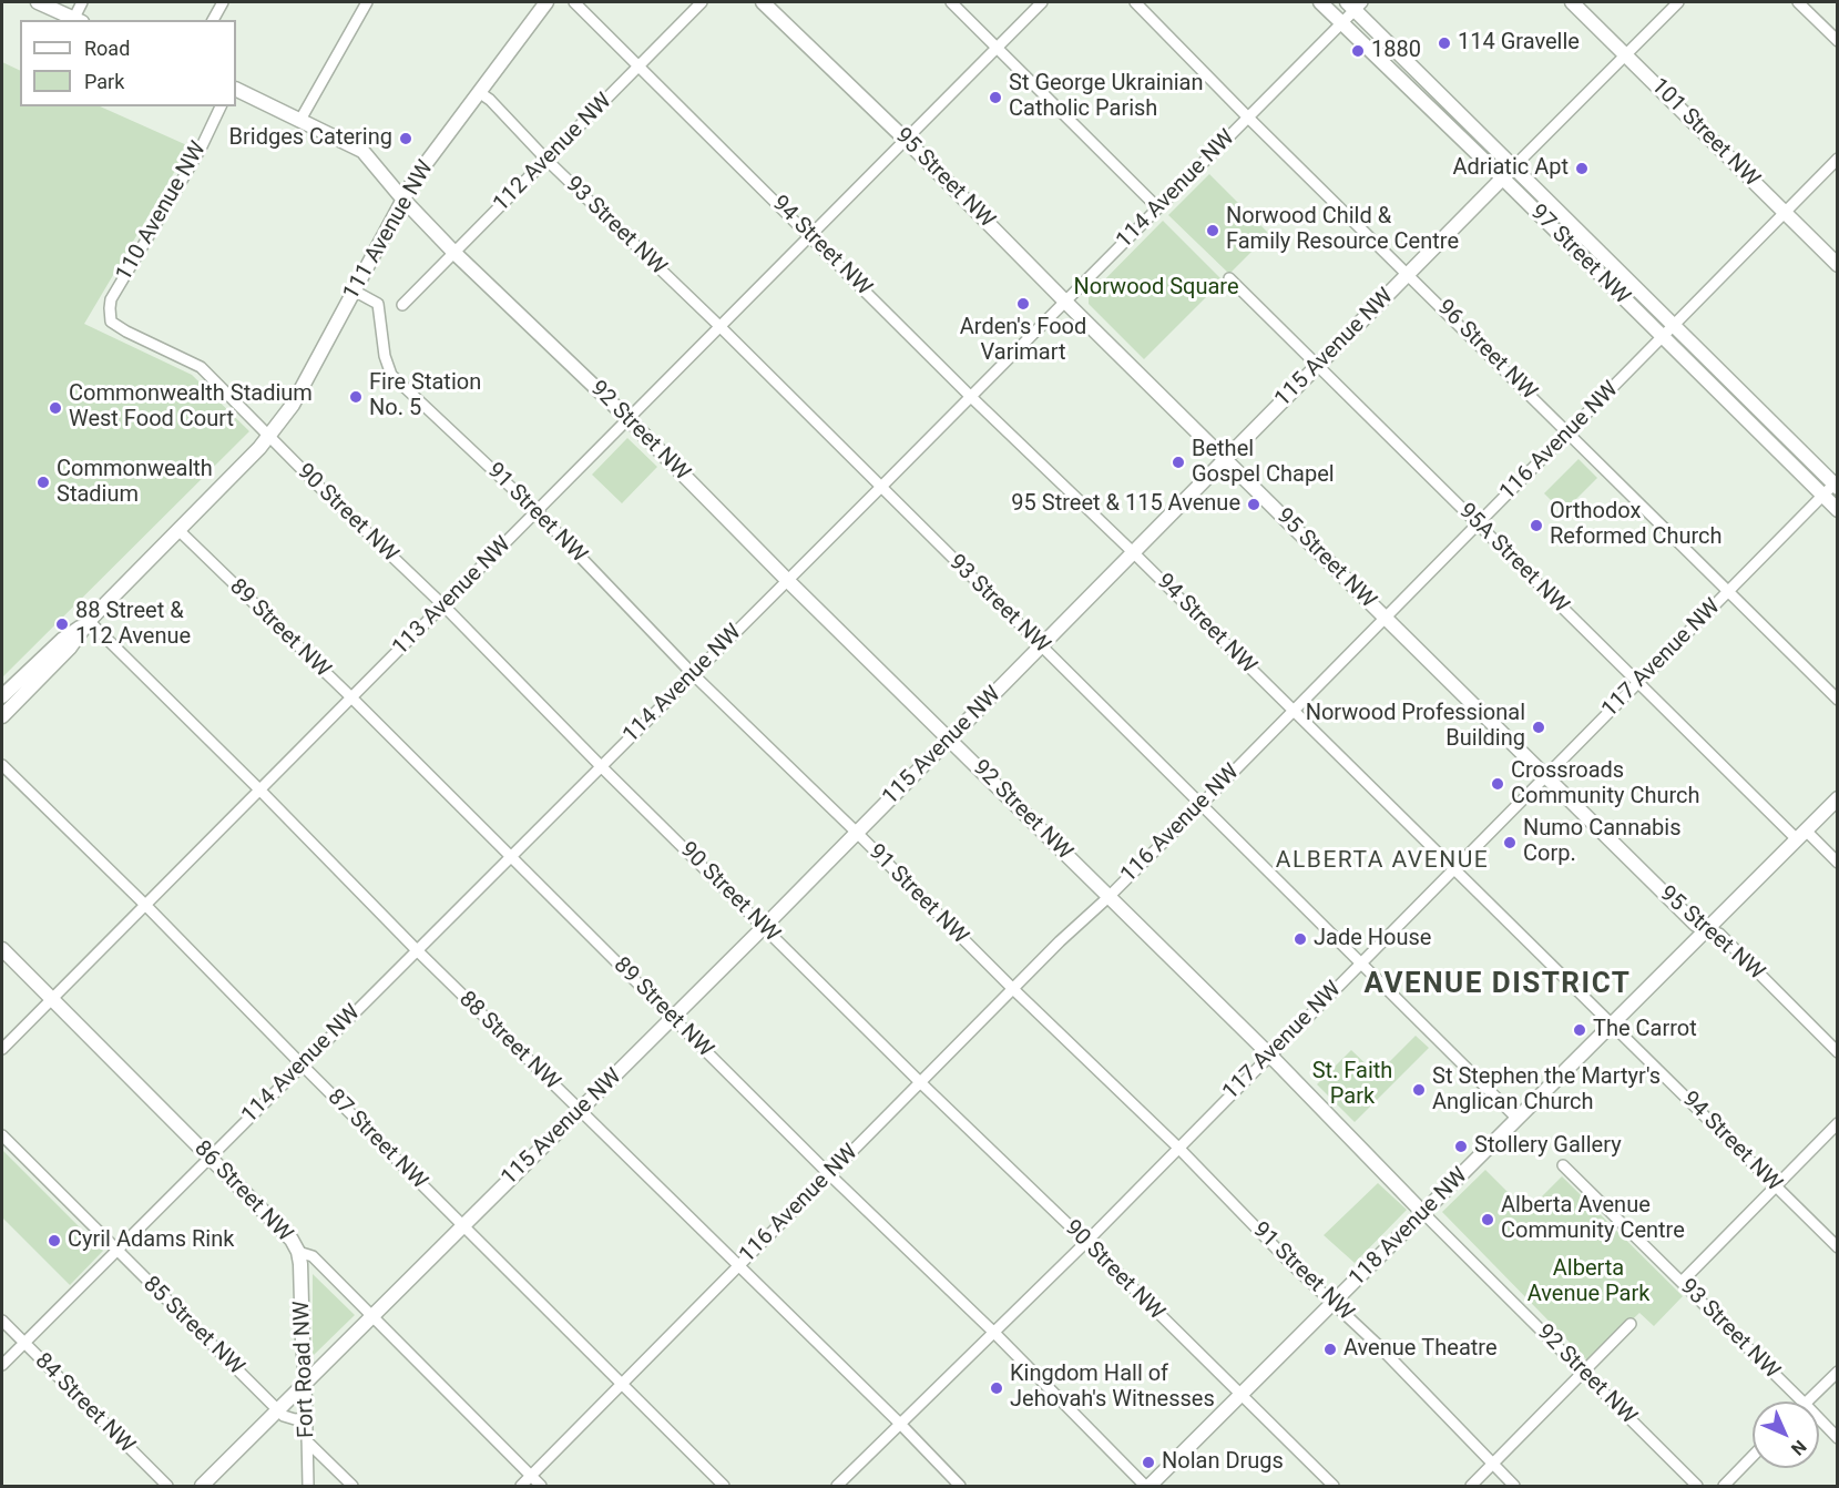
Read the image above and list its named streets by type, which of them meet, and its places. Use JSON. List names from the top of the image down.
{
  "streets": {
    "street": [
      "101 Street NW",
      "112 Avenue NW",
      "95 Street NW",
      "114 Avenue NW",
      "110 Avenue NW",
      "93 Street NW",
      "111 Avenue NW",
      "94 Street NW",
      "97 Street NW",
      "115 Avenue NW",
      "96 Street NW",
      "92 Street NW",
      "116 Avenue NW",
      "90 Street NW",
      "91 Street NW",
      "95A Street NW",
      "113 Avenue NW",
      "89 Street NW",
      "117 Avenue NW",
      "88 Street NW",
      "87 Street NW",
      "86 Street NW",
      "118 Avenue NW",
      "85 Street NW",
      "Fort Road NW",
      "84 Street NW"
    ]
  },
  "crossings": [
    ["101 Street NW", "115 Avenue NW"],
    ["101 Street NW", "116 Avenue NW"],
    ["112 Avenue NW", "93 Street NW"],
    ["112 Avenue NW", "94 Street NW"],
    ["112 Avenue NW", "92 Street NW"],
    ["95 Street NW", "114 Avenue NW"],
    ["95 Street NW", "115 Avenue NW"],
    ["95 Street NW", "116 Avenue NW"],
    ["95 Street NW", "113 Avenue NW"],
    ["95 Street NW", "117 Avenue NW"],
    ["95 Street NW", "118 Avenue NW"],
    ["114 Avenue NW", "93 Street NW"],
    ["114 Avenue NW", "94 Street NW"],
    ["114 Avenue NW", "97 Street NW"],
    ["114 Avenue NW", "96 Street NW"],
    ["114 Avenue NW", "92 Street NW"],
    ["114 Avenue NW", "90 Street NW"],
    ["114 Avenue NW", "91 Street NW"],
    ["114 Avenue NW", "89 Street NW"],
    ["114 Avenue NW", "88 Street NW"],
    ["114 Avenue NW", "87 Street NW"],
    ["114 Avenue NW", "86 Street NW"],
    ["114 Avenue NW", "85 Street NW"],
    ["114 Avenue NW", "84 Street NW"],
    ["110 Avenue NW", "90 Street NW"],
    ["93 Street NW", "111 Avenue NW"],
    ["93 Street NW", "115 Avenue NW"],
    ["93 Street NW", "116 Avenue NW"],
    ["93 Street NW", "113 Avenue NW"],
    ["93 Street NW", "117 Avenue NW"],
    ["93 Street NW", "118 Avenue NW"],
    ["111 Avenue NW", "92 Street NW"],
    ["111 Avenue NW", "90 Street NW"],
    ["111 Avenue NW", "91 Street NW"],
    ["94 Street NW", "115 Avenue NW"],
    ["94 Street NW", "116 Avenue NW"],
    ["94 Street NW", "113 Avenue NW"],
    ["94 Street NW", "117 Avenue NW"],
    ["94 Street NW", "118 Avenue NW"],
    ["97 Street NW", "115 Avenue NW"],
    ["97 Street NW", "116 Avenue NW"],
    ["97 Street NW", "117 Avenue NW"],
    ["115 Avenue NW", "96 Street NW"],
    ["115 Avenue NW", "92 Street NW"],
    ["115 Avenue NW", "90 Street NW"],
    ["115 Avenue NW", "91 Street NW"],
    ["115 Avenue NW", "95A Street NW"],
    ["115 Avenue NW", "89 Street NW"],
    ["115 Avenue NW", "88 Street NW"],
    ["115 Avenue NW", "87 Street NW"],
    ["115 Avenue NW", "86 Street NW"],
    ["115 Avenue NW", "85 Street NW"],
    ["115 Avenue NW", "Fort Road NW"],
    ["96 Street NW", "116 Avenue NW"],
    ["96 Street NW", "117 Avenue NW"],
    ["92 Street NW", "116 Avenue NW"],
    ["92 Street NW", "113 Avenue NW"],
    ["92 Street NW", "117 Avenue NW"],
    ["92 Street NW", "118 Avenue NW"],
    ["116 Avenue NW", "90 Street NW"],
    ["116 Avenue NW", "91 Street NW"],
    ["116 Avenue NW", "95A Street NW"],
    ["116 Avenue NW", "89 Street NW"],
    ["116 Avenue NW", "88 Street NW"],
    ["116 Avenue NW", "87 Street NW"],
    ["116 Avenue NW", "86 Street NW"],
    ["90 Street NW", "113 Avenue NW"],
    ["90 Street NW", "117 Avenue NW"],
    ["90 Street NW", "118 Avenue NW"],
    ["91 Street NW", "113 Avenue NW"],
    ["91 Street NW", "117 Avenue NW"],
    ["91 Street NW", "118 Avenue NW"],
    ["95A Street NW", "117 Avenue NW"],
    ["95A Street NW", "118 Avenue NW"],
    ["113 Avenue NW", "89 Street NW"],
    ["113 Avenue NW", "88 Street NW"],
    ["113 Avenue NW", "87 Street NW"],
    ["113 Avenue NW", "86 Street NW"],
    ["89 Street NW", "117 Avenue NW"],
    ["89 Street NW", "118 Avenue NW"],
    ["117 Avenue NW", "88 Street NW"],
    ["86 Street NW", "Fort Road NW"],
    ["85 Street NW", "Fort Road NW"]
  ],
  "districts": ["ALBERTA AVENUE", "AVENUE DISTRICT"],
  "parks": ["Norwood Square", "St. Faith Park", "Alberta Avenue Park"],
  "places": [
    "114 Gravelle",
    "1880",
    "St George Ukrainian Catholic Parish",
    "Bridges Catering",
    "Adriatic Apt",
    "Norwood Child & Family Resource Centre",
    "Arden's Food Varimart",
    "Fire Station No. 5",
    "Commonwealth Stadium West Food Court",
    "Bethel Gospel Chapel",
    "Commonwealth Stadium",
    "95 Street & 115 Avenue",
    "Orthodox Reformed Church",
    "88 Street & 112 Avenue",
    "Norwood Professional Building",
    "Crossroads Community Church",
    "Numo Cannabis Corp.",
    "Jade House",
    "The Carrot",
    "St Stephen the Martyr's Anglican Church",
    "Stollery Gallery",
    "Alberta Avenue Community Centre",
    "Cyril Adams Rink",
    "Avenue Theatre",
    "Kingdom Hall of Jehovah's Witnesses",
    "Nolan Drugs"
  ],
  "legend": ["Road", "Park"],
  "north": "bottom right"
}
